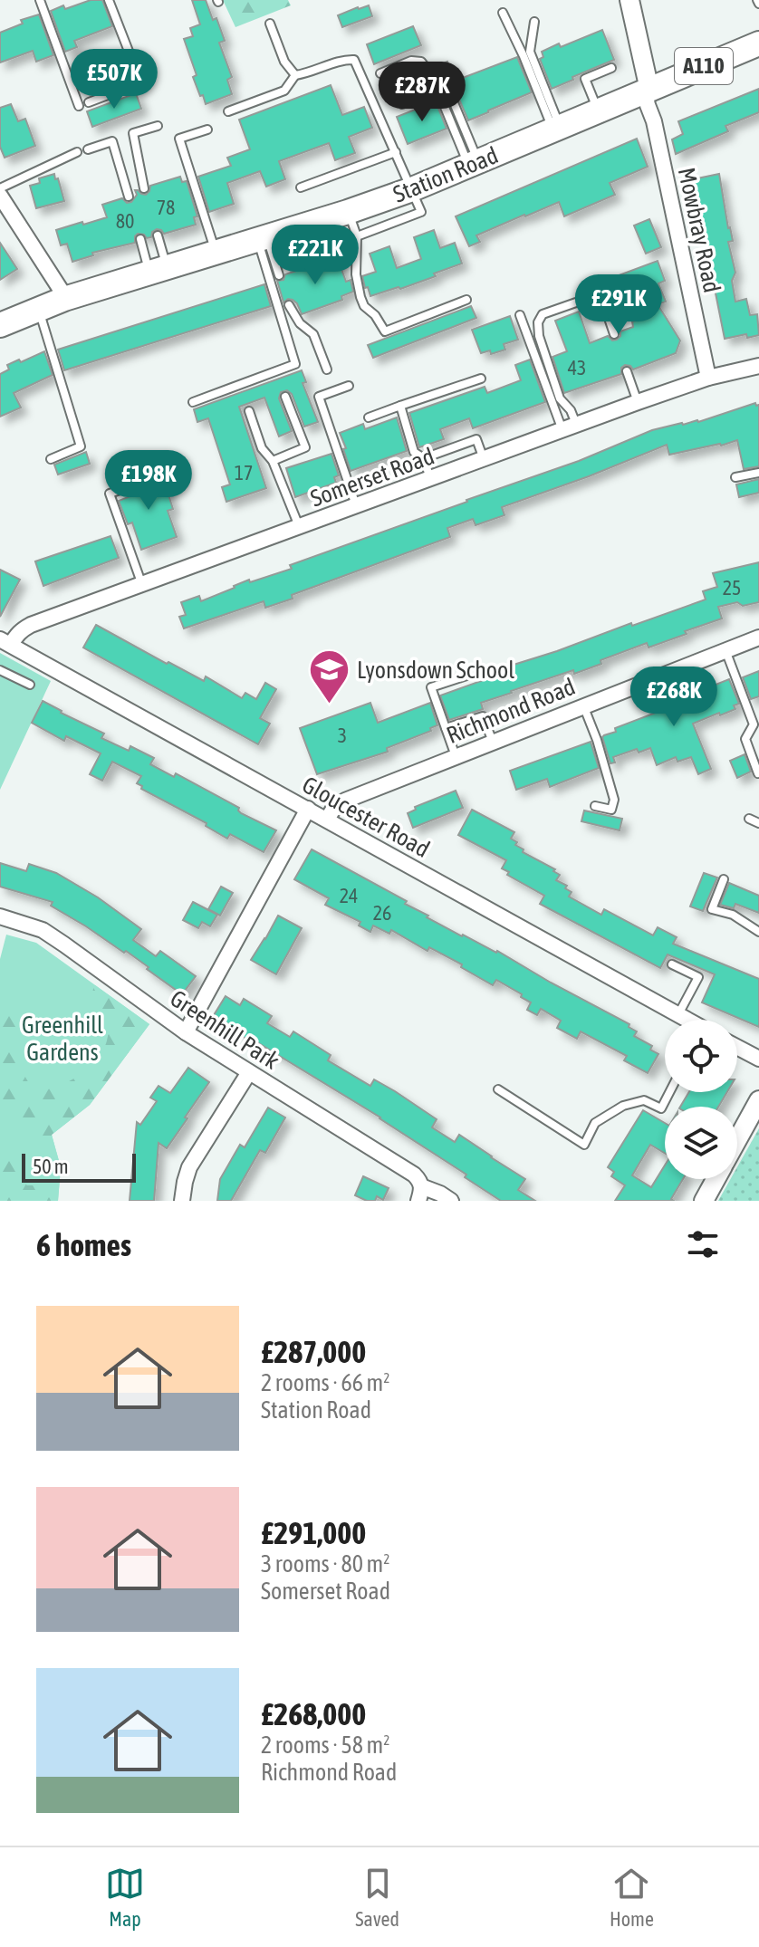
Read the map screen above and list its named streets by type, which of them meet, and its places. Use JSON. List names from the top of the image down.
{
  "streets": {
    "main road": ["A110", "Station Road"],
    "street": [
      "Mowbray Road",
      "Somerset Road",
      "Richmond Road",
      "Gloucester Road",
      "Greenhill Park"
    ]
  },
  "crossings": [
    ["Station Road", "Mowbray Road"],
    ["Mowbray Road", "Somerset Road"],
    ["Somerset Road", "Gloucester Road"],
    ["Richmond Road", "Gloucester Road"]
  ],
  "parks": ["Greenhill Gardens"],
  "places": {
    "school or university": ["Lyonsdown School"]
  },
  "house_numbers": [
    "78",
    "80",
    "43",
    "17",
    "25",
    "3",
    "24",
    "26"
  ],
  "scale_bar": "50 m",
  "page": {
    "price": [
      "£507K",
      "£287K",
      "£221K",
      "£291K",
      "£198K",
      "£268K"
    ],
    "scale": "50 m",
    "heading": "6 homes",
    "list": [
      {
        "name": "£287,000",
        "note": "2 rooms · 66 m² · Station Road"
      },
      {
        "name": "£291,000",
        "note": "3 rooms · 80 m² · Somerset Road"
      },
      {
        "name": "£268,000",
        "note": "2 rooms · 58 m² · Richmond Road"
      }
    ],
    "tabs": ["Map", "Saved", "Home"]
  }
}
